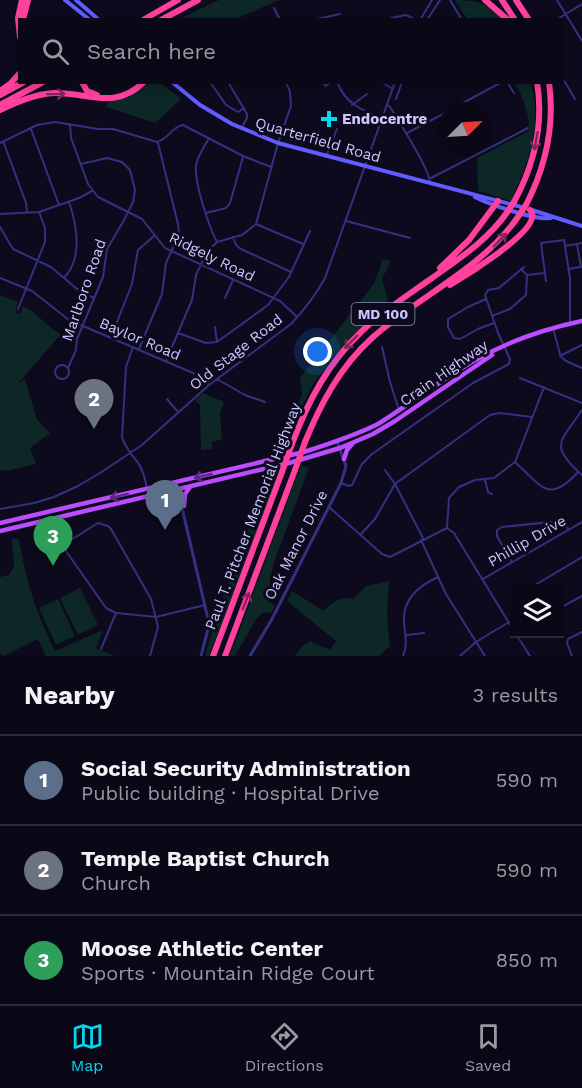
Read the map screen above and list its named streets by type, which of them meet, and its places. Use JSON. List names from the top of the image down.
{
  "streets": {
    "highway": ["MD 100", "Paul T. Pitcher Memorial Highway"],
    "main road": ["Quarterfield Road", "Crain Highway"],
    "street": [
      "Ridgely Road",
      "Marlboro Road",
      "Baylor Road",
      "Old Stage Road",
      "Phillip Drive",
      "Oak Manor Drive"
    ]
  },
  "crossings": [
    ["Quarterfield Road", "Old Stage Road"],
    ["Quarterfield Road", "Paul T. Pitcher Memorial Highway"],
    ["Ridgely Road", "Marlboro Road"],
    ["Ridgely Road", "Old Stage Road"],
    ["Marlboro Road", "Baylor Road"],
    ["Baylor Road", "Old Stage Road"],
    ["Crain Highway", "Oak Manor Drive"]
  ],
  "places": {
    "health": ["Endocentre"]
  },
  "north": "top right",
  "page": {
    "search": "Search here",
    "pins": ["2", "1", "3"],
    "heading": ["Nearby", "3 results"],
    "list": [
      {
        "mark": "1",
        "name": "Social Security Administration",
        "note": "Public building · Hospital Drive",
        "value": "590 m"
      },
      {
        "mark": "2",
        "name": "Temple Baptist Church",
        "note": "Church",
        "value": "590 m"
      },
      {
        "mark": "3",
        "name": "Moose Athletic Center",
        "note": "Sports · Mountain Ridge Court",
        "value": "850 m"
      }
    ],
    "nav": ["Map", "Directions", "Saved"]
  }
}
